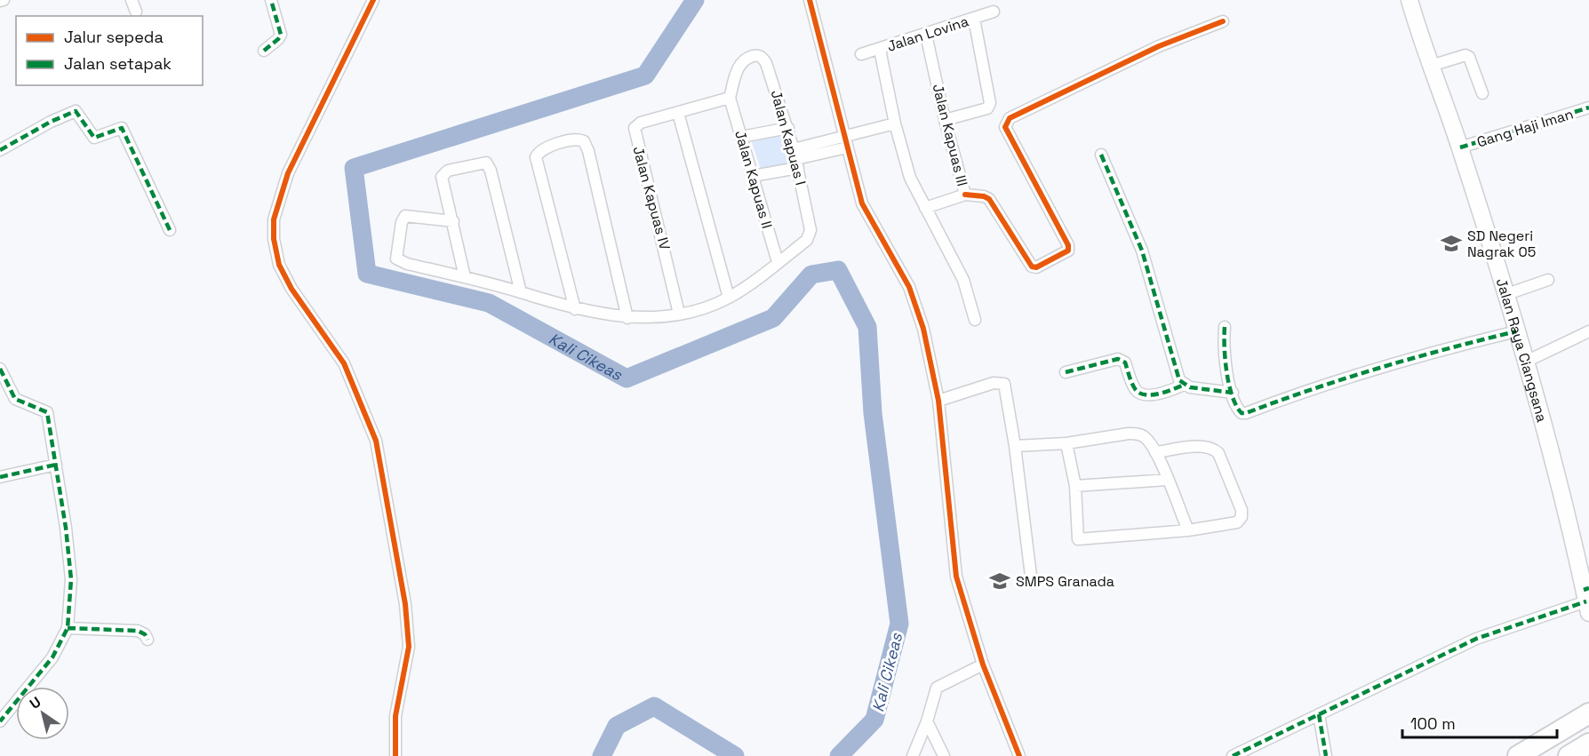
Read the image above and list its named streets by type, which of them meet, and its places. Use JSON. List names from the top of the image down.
{
  "streets": {
    "main road": ["Jalan Raya Ciangsana"],
    "street": [
      "Jalan Lovina",
      "Gang Haji Iman",
      "Jalan Kapuas III",
      "Jalan Kapuas I",
      "Jalan Kapuas II",
      "Jalan Kapuas IV"
    ]
  },
  "crossings": [
    ["Jalan Lovina", "Jalan Kapuas III"],
    ["Gang Haji Iman", "Jalan Raya Ciangsana"],
    ["Jalan Kapuas I", "Jalan Kapuas II"]
  ],
  "water": ["Kali Cikeas"],
  "places": {
    "school or university": ["SD Negeri Nagrak 05", "SMPS Granada"]
  },
  "legend": ["Jalur sepeda", "Jalan setapak"],
  "scale_bar": "100 m",
  "north": "top left"
}
